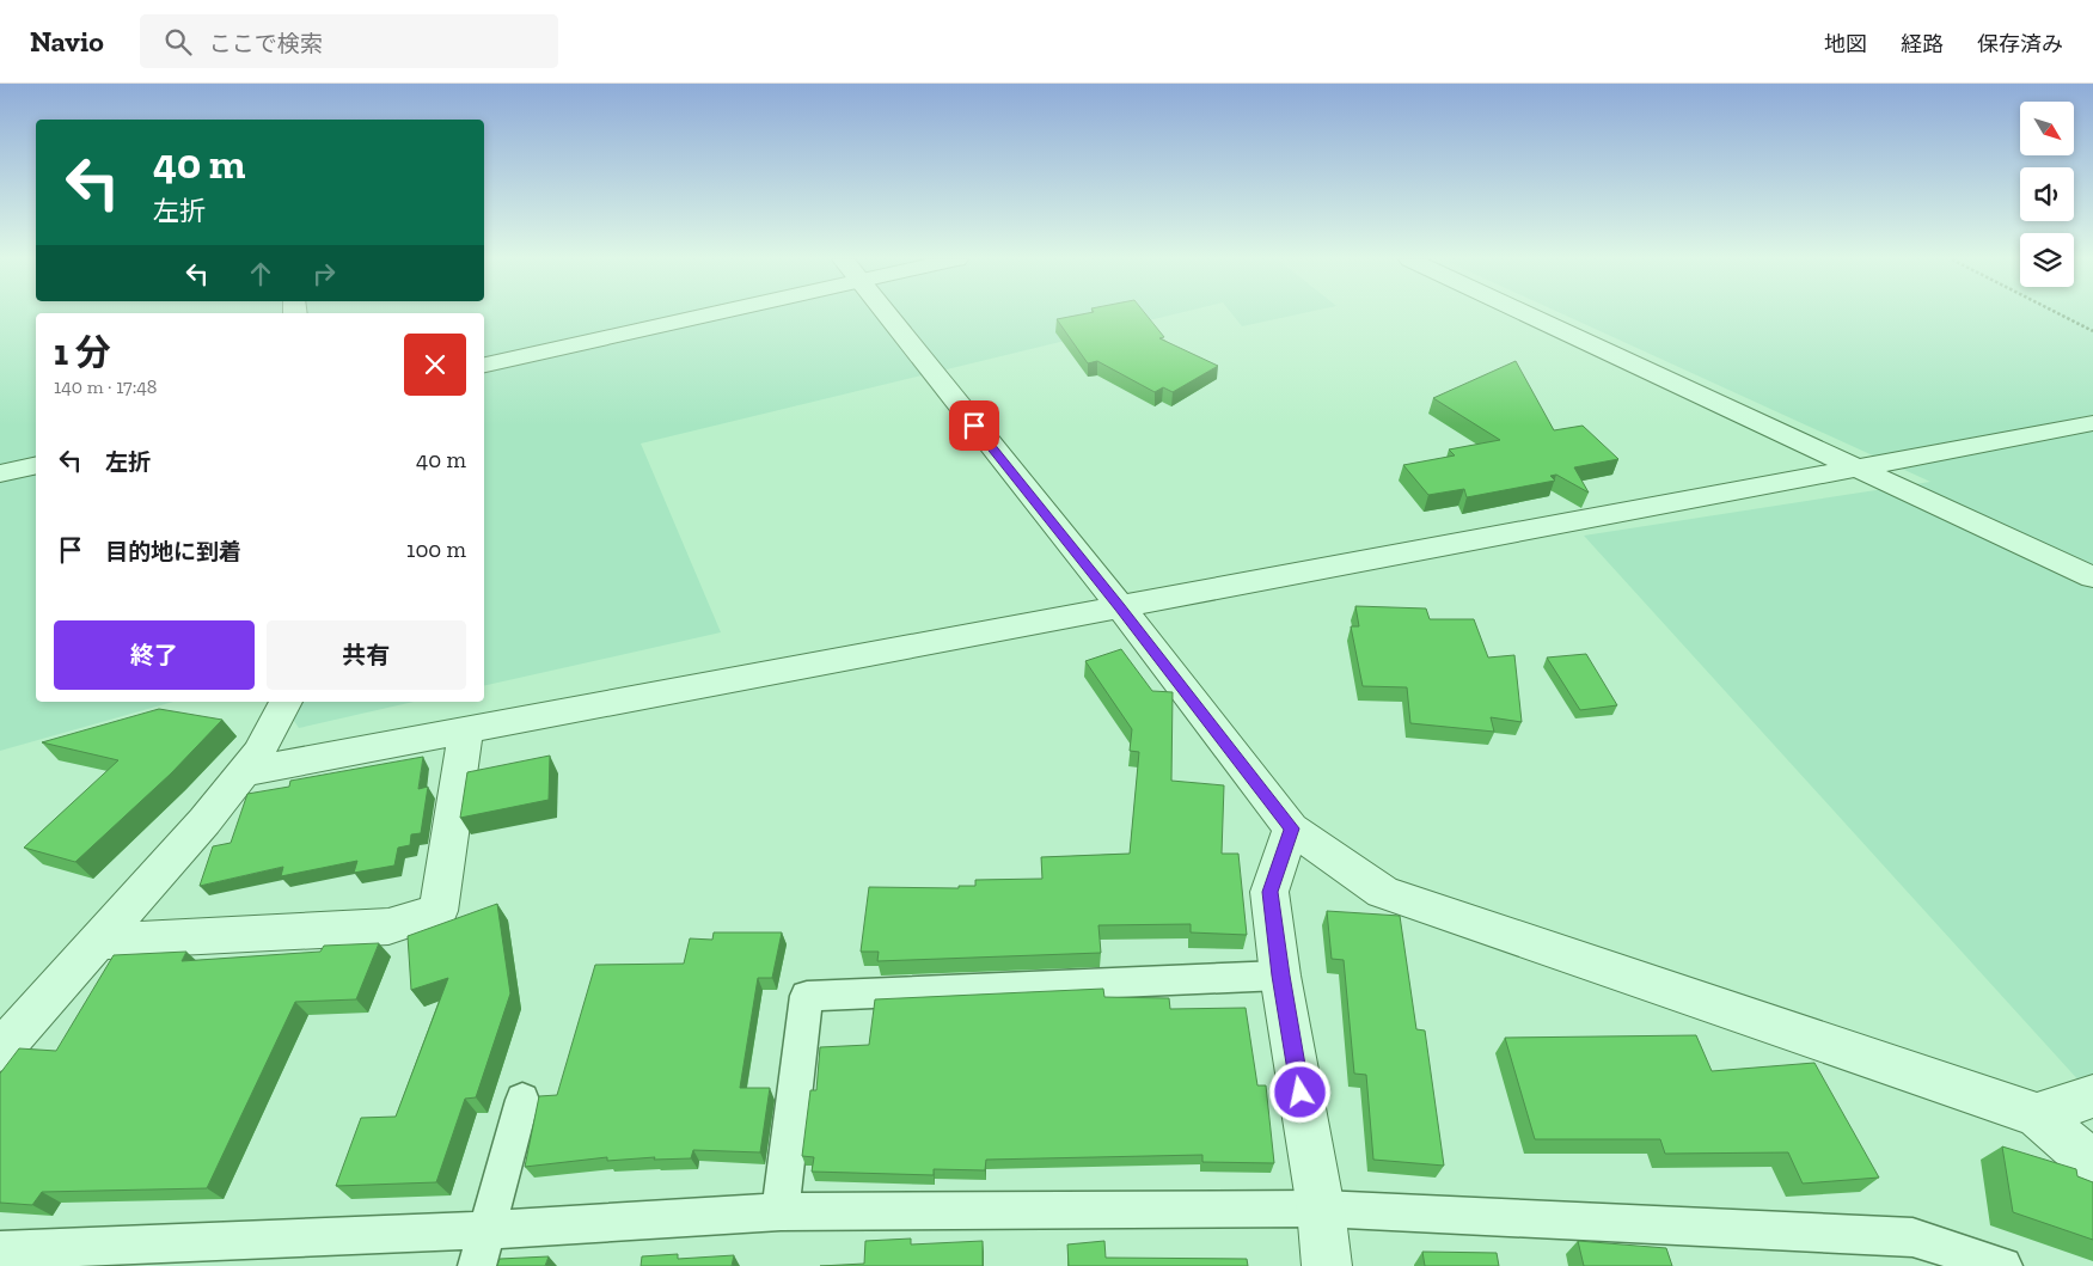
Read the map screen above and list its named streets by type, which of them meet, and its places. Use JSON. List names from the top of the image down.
{
  "north": "bottom right",
  "page": {
    "header": "Navio",
    "search": "ここで検索",
    "nav": ["地図", "経路", "保存済み"],
    "turn": ["40 m", "左折"],
    "heading": ["1 分", "140 m · 17:48"],
    "list": [
      {
        "name": "左折",
        "value": "40 m"
      },
      {
        "name": "目的地に到着",
        "value": "100 m"
      }
    ],
    "buttons": ["終了", "共有"]
  }
}
